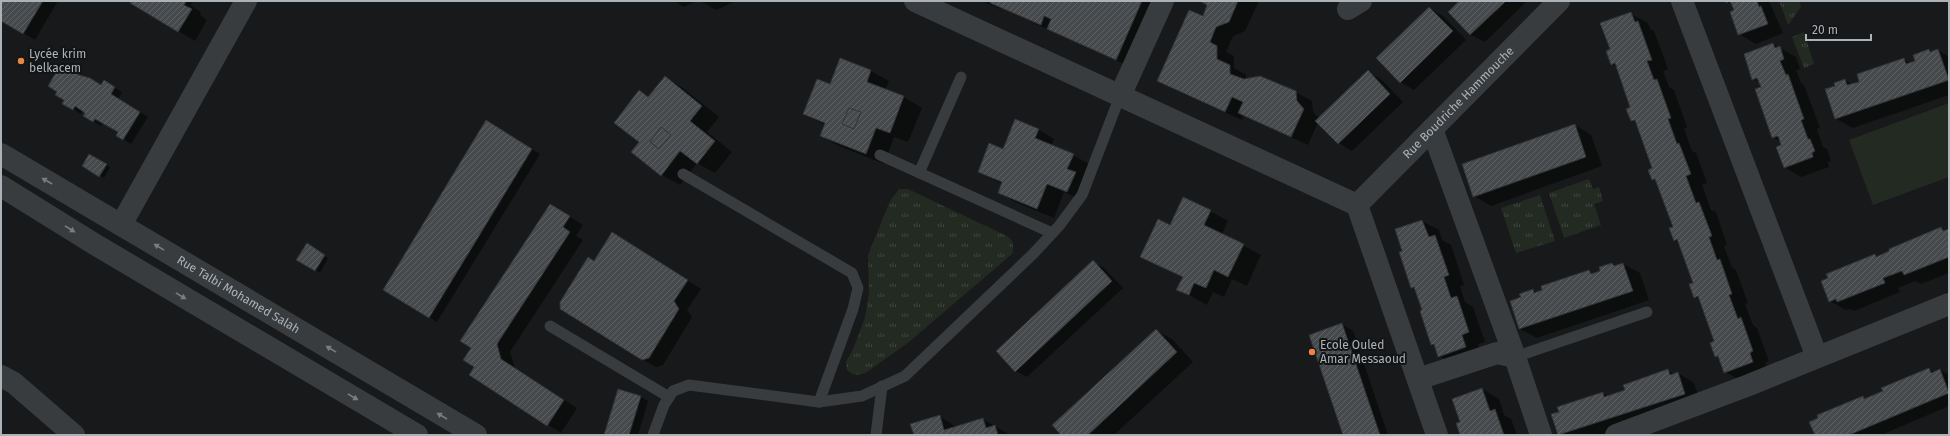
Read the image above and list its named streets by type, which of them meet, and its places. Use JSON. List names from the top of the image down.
{
  "streets": {
    "street": ["Rue Boudriche Hammouche", "Rue Talbi Mohamed Salah"]
  },
  "places": ["Lycée krim belkacem", "Ecole Ouled Amar Messaoud"],
  "scale_bar": "20 m"
}
